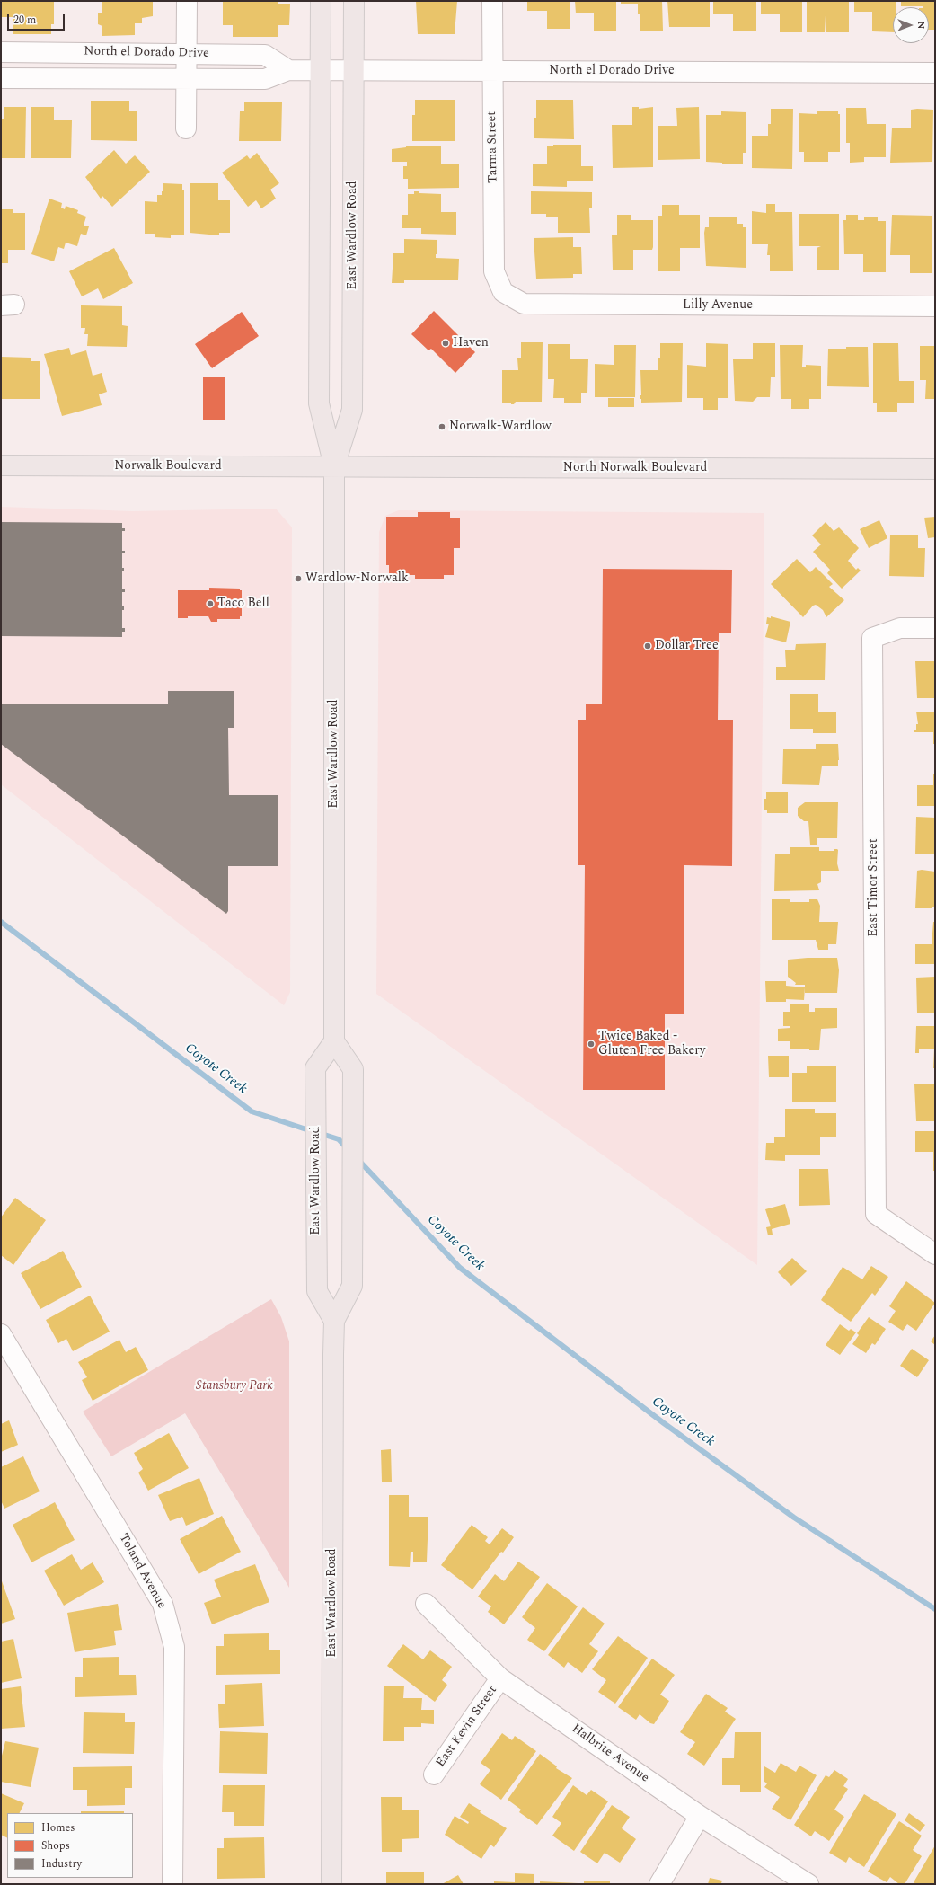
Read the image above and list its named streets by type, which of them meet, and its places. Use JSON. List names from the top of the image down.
{
  "streets": {
    "main road": ["East Wardlow Road", "Norwalk Boulevard", "North Norwalk Boulevard"],
    "street": [
      "North el Dorado Drive",
      "Tarma Street",
      "Lilly Avenue",
      "East Timor Street",
      "Toland Avenue",
      "East Kevin Street",
      "Halbrite Avenue"
    ]
  },
  "crossings": [
    ["North el Dorado Drive", "Tarma Street"],
    ["North el Dorado Drive", "East Wardlow Road"],
    ["Tarma Street", "Lilly Avenue"],
    ["East Wardlow Road", "Norwalk Boulevard"],
    ["East Wardlow Road", "North Norwalk Boulevard"],
    ["Norwalk Boulevard", "North Norwalk Boulevard"],
    ["East Kevin Street", "Halbrite Avenue"]
  ],
  "water": ["Coyote Creek"],
  "parks": ["Stansbury Park"],
  "places": [
    "Haven",
    "Norwalk-Wardlow",
    "Wardlow-Norwalk",
    "Taco Bell",
    "Dollar Tree",
    "Twice Baked - Gluten Free Bakery"
  ],
  "legend": ["Homes", "Shops", "Industry"],
  "scale_bar": "20 m",
  "north": "right"
}
